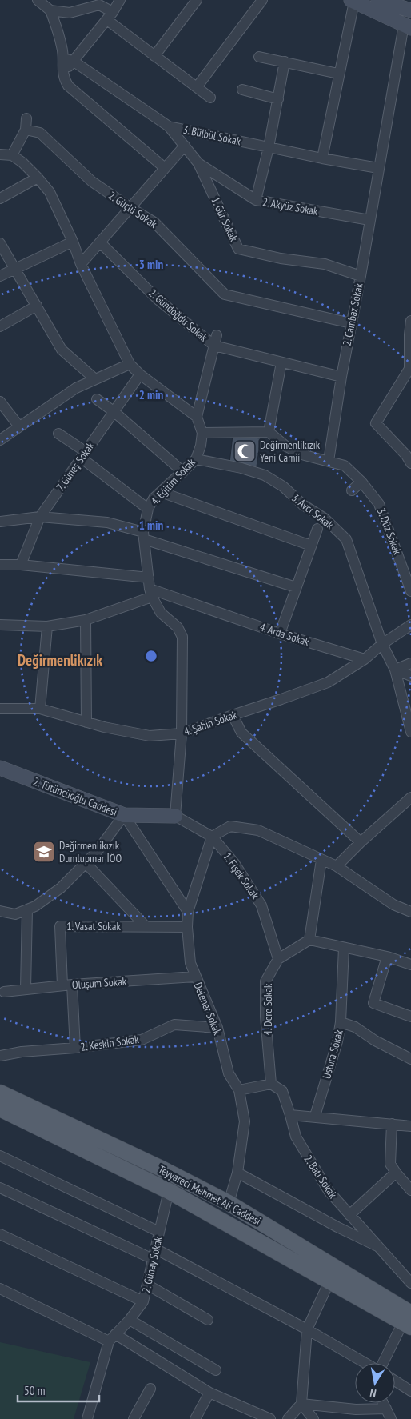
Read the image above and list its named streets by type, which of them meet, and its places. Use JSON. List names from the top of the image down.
{
  "streets": {
    "main road": ["Teyyareci Mehmet Ali Caddesi"],
    "street": [
      "3. Bülbül Sokak",
      "2. Akyüz Sokak",
      "2. Güçlü Sokak",
      "1. Gür Sokak",
      "2. Cambaz Sokak",
      "2. Gündoğdu Sokak",
      "7. Güneş Sokak",
      "4. Eğitim Sokak",
      "3. Avcı Sokak",
      "3. Düz Sokak",
      "4. Arda Sokak",
      "4. Şahin Sokak",
      "2. Tütüncüoğlu Caddesi",
      "1. Fişek Sokak",
      "1. Vasat Sokak",
      "Oluşum Sokak",
      "Delener Sokak",
      "4. Dere Sokak",
      "2. Keskin Sokak",
      "Ustura Sokak",
      "2. Batı Sokak",
      "2. Günay Sokak"
    ]
  },
  "crossings": [
    ["3. Bülbül Sokak", "1. Gür Sokak"],
    ["3. Bülbül Sokak", "2. Cambaz Sokak"],
    ["2. Akyüz Sokak", "1. Gür Sokak"],
    ["2. Akyüz Sokak", "2. Cambaz Sokak"],
    ["2. Güçlü Sokak", "2. Cambaz Sokak"],
    ["1. Gür Sokak", "2. Cambaz Sokak"],
    ["2. Cambaz Sokak", "2. Gündoğdu Sokak"],
    ["2. Cambaz Sokak", "3. Düz Sokak"],
    ["4. Eğitim Sokak", "3. Avcı Sokak"],
    ["4. Eğitim Sokak", "4. Arda Sokak"],
    ["4. Eğitim Sokak", "4. Şahin Sokak"],
    ["4. Eğitim Sokak", "2. Tütüncüoğlu Caddesi"],
    ["4. Eğitim Sokak", "1. Fişek Sokak"],
    ["4. Arda Sokak", "4. Şahin Sokak"],
    ["2. Tütüncüoğlu Caddesi", "1. Fişek Sokak"],
    ["1. Fişek Sokak", "Delener Sokak"],
    ["1. Fişek Sokak", "4. Dere Sokak"],
    ["1. Vasat Sokak", "Oluşum Sokak"],
    ["1. Vasat Sokak", "Delener Sokak"],
    ["1. Vasat Sokak", "2. Keskin Sokak"],
    ["Oluşum Sokak", "Delener Sokak"],
    ["Delener Sokak", "2. Keskin Sokak"],
    ["Delener Sokak", "Teyyareci Mehmet Ali Caddesi"],
    ["4. Dere Sokak", "2. Batı Sokak"],
    ["Teyyareci Mehmet Ali Caddesi", "2. Günay Sokak"]
  ],
  "districts": ["Değirmenlikızık"],
  "places": {
    "mosque": ["Değirmenlikızık Yeni Camii"],
    "school or university": ["Değirmenlikızık Dumlupınar İÖO"]
  },
  "scale_bar": "50 m",
  "north": "bottom",
  "rings": ["3 min", "2 min", "1 min"]
}
